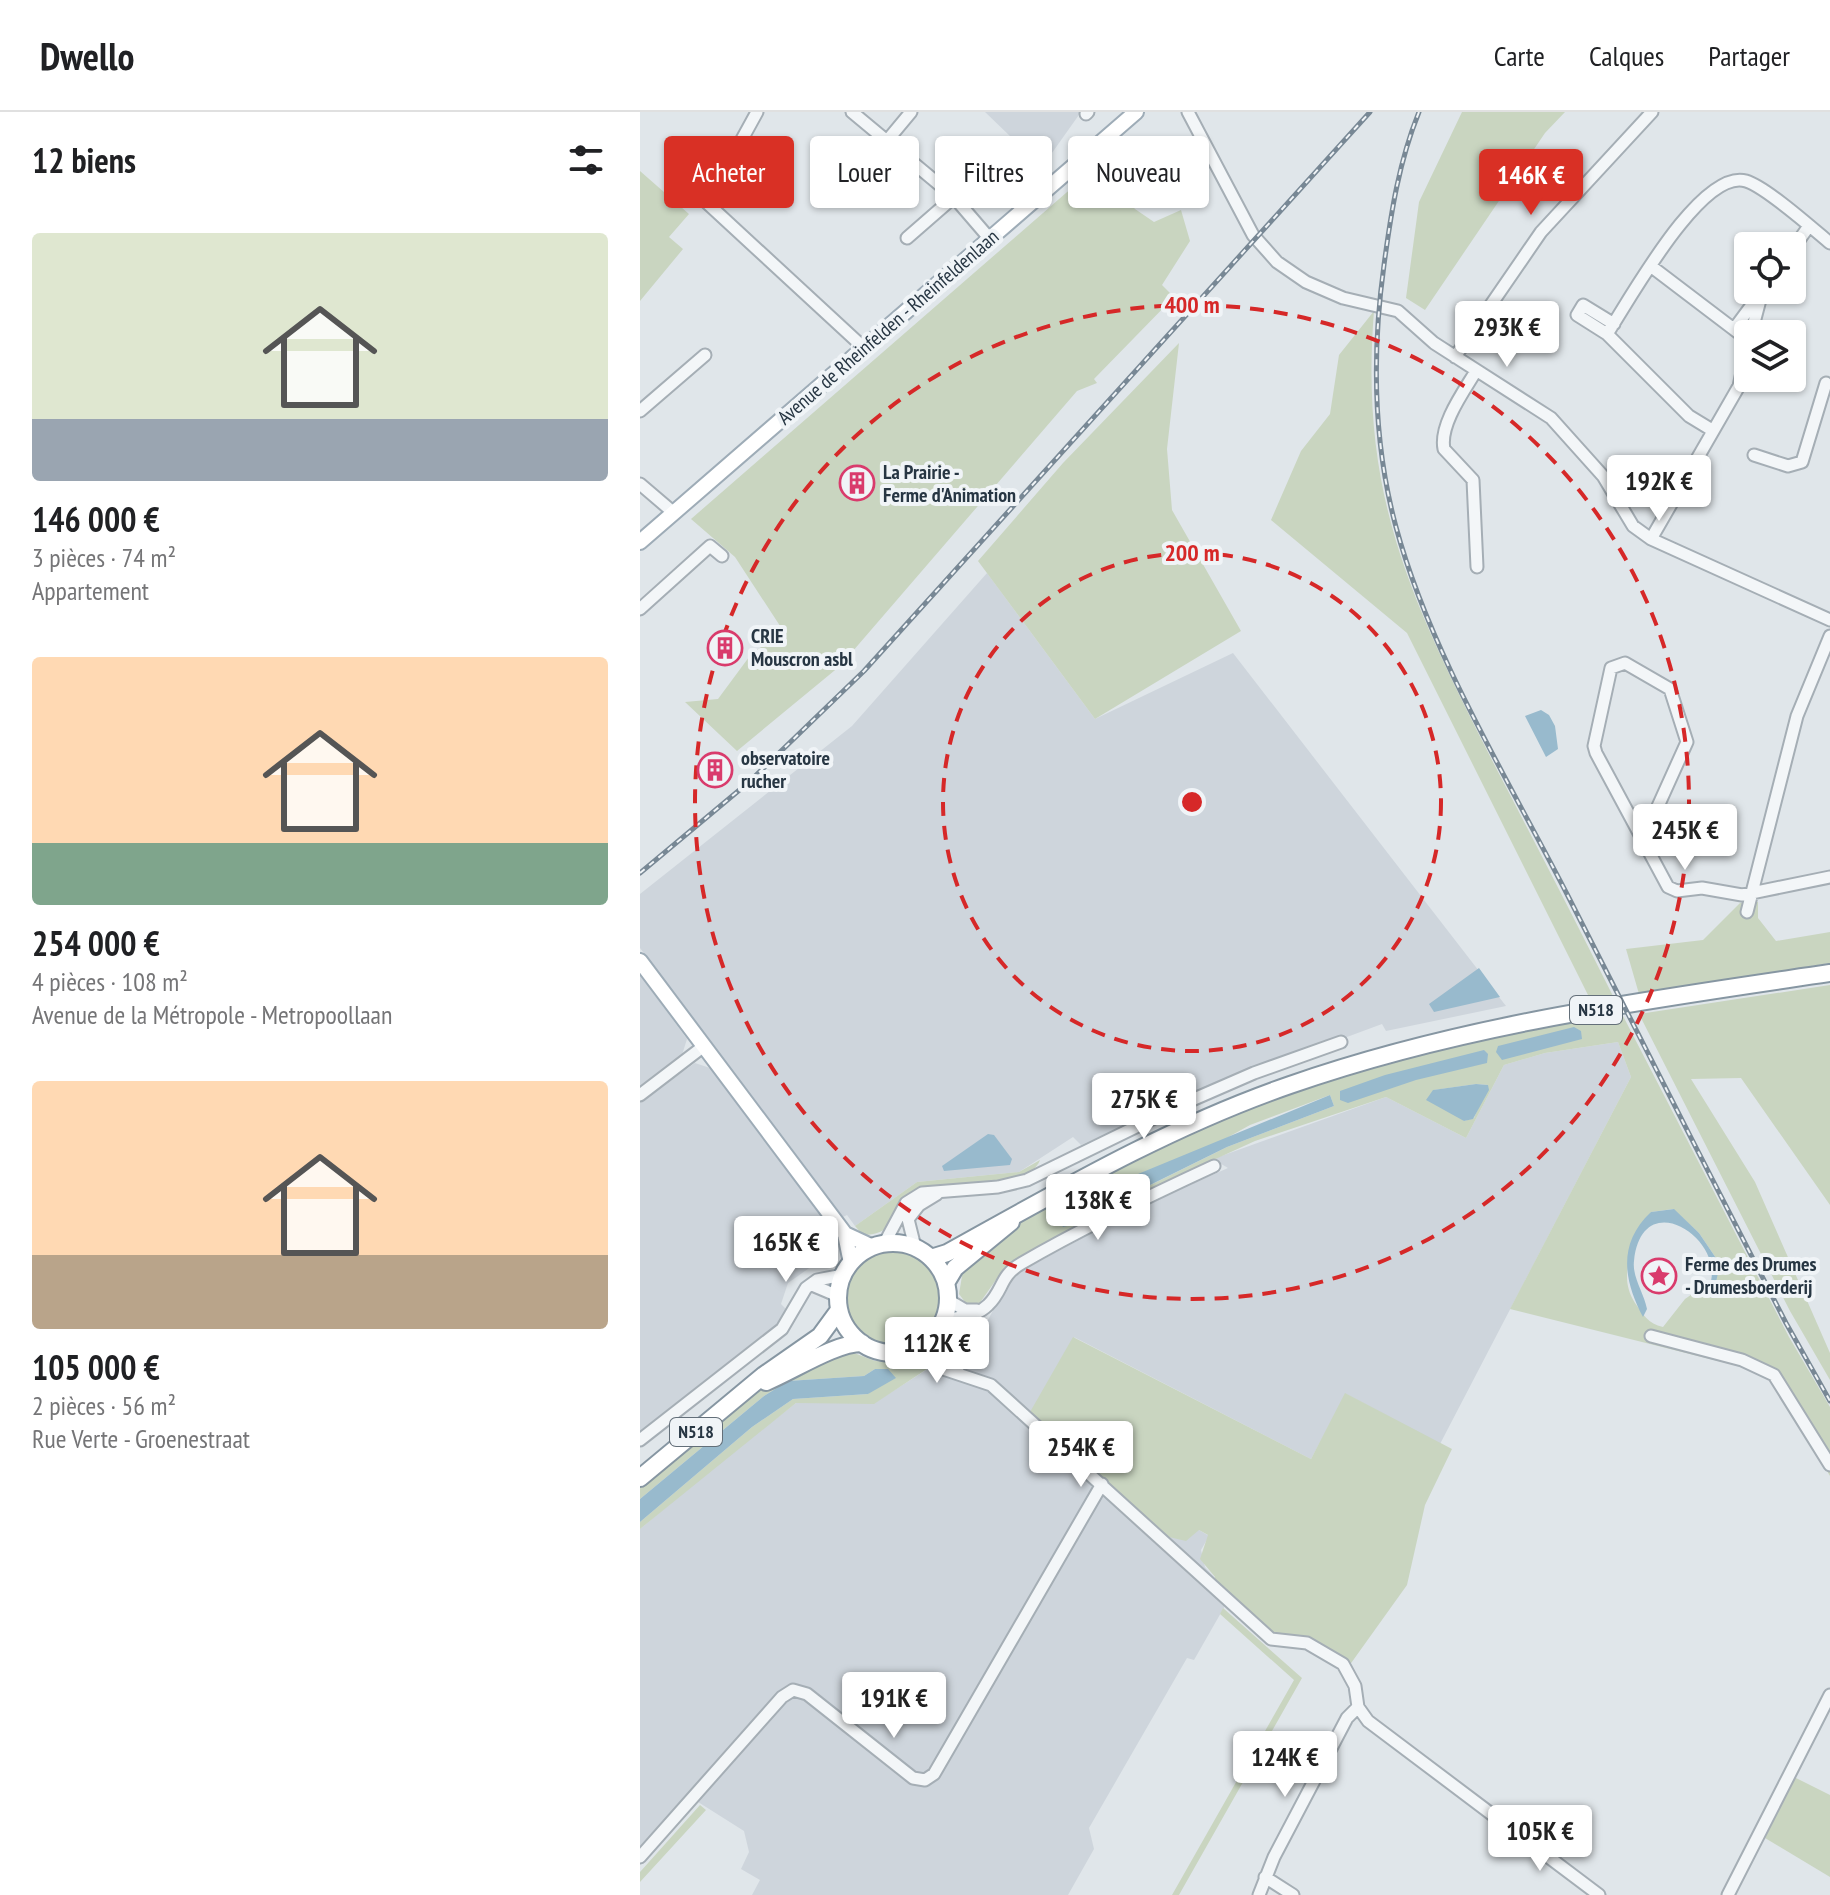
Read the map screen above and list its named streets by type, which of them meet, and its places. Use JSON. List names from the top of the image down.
{
  "streets": {
    "highway": ["N518"],
    "main road": ["Avenue de Rheinfelden - Rheinfeldenlaan"]
  },
  "places": {
    "building": ["La Prairie - Ferme d'Animation", "CRIE Mouscron asbl", "observatoire rucher"],
    "place": ["Ferme des Drumes - Drumesboerderij"]
  },
  "page": {
    "header": "Dwello",
    "nav": ["Carte", "Calques", "Partager"],
    "heading": "12 biens",
    "chip": [
      "Acheter",
      "Louer",
      "Filtres",
      "Nouveau"
    ],
    "price": [
      "146K €",
      "293K €",
      "192K €",
      "245K €",
      "275K €",
      "138K €",
      "165K €",
      "112K €",
      "254K €",
      "191K €",
      "124K €",
      "105K €"
    ],
    "list": [
      {
        "name": "146 000 €",
        "note": "3 pièces · 74 m² · Appartement"
      },
      {
        "name": "254 000 €",
        "note": "4 pièces · 108 m² · Avenue de la Métropole - Metropoollaan"
      },
      {
        "name": "105 000 €",
        "note": "2 pièces · 56 m² · Rue Verte - Groenestraat"
      }
    ]
  },
  "rings": ["400 m", "200 m"]
}
